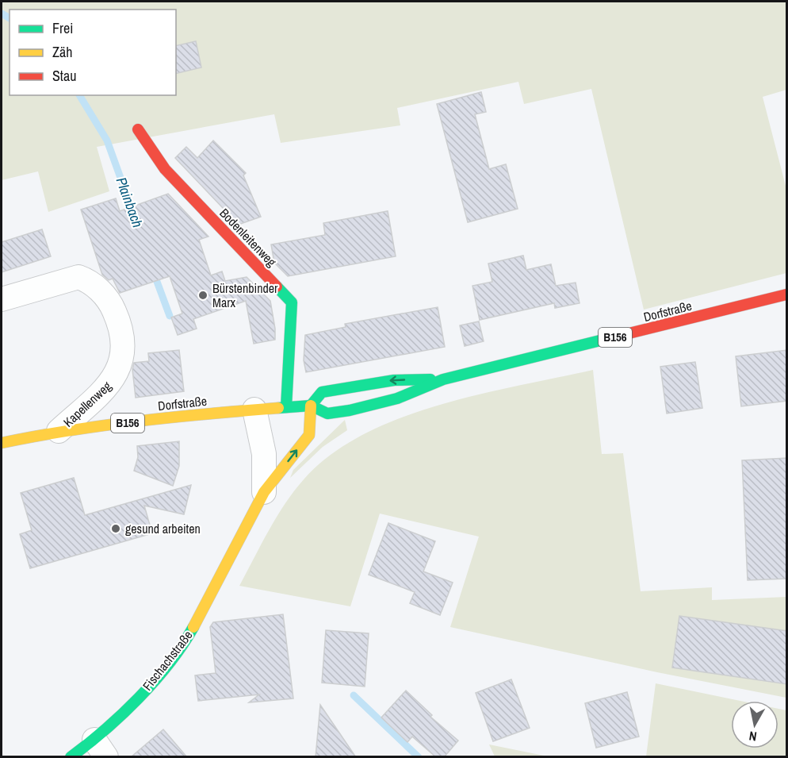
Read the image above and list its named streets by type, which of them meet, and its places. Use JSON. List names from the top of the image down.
{
  "streets": {
    "main road": [
      "Bodenleitenweg",
      "Dorfstraße",
      "B156",
      "Fischachstraße"
    ],
    "street": ["Kapellenweg"]
  },
  "crossings": [
    ["Bodenleitenweg", "Dorfstraße"],
    ["Dorfstraße", "Kapellenweg"],
    ["Dorfstraße", "Fischachstraße"]
  ],
  "water": ["Plainbach"],
  "places": ["Bürstenbinder Marx", "gesund arbeiten"],
  "legend": ["Frei", "Zäh", "Stau"],
  "north": "bottom"
}
